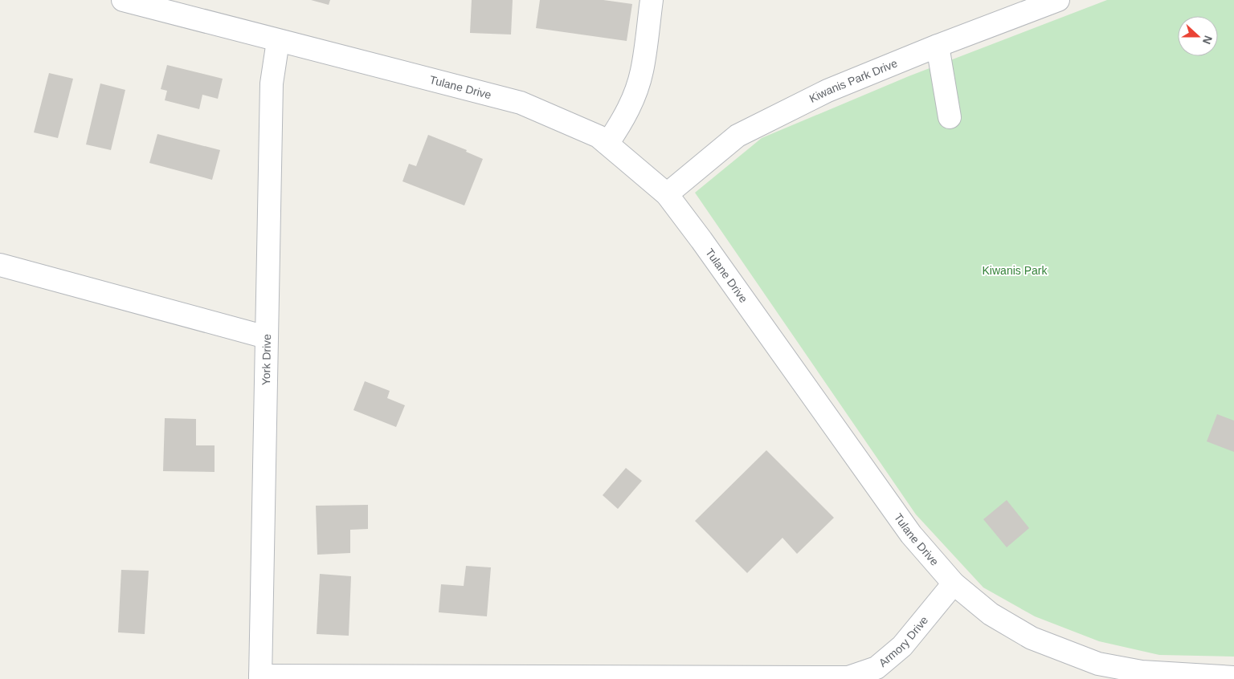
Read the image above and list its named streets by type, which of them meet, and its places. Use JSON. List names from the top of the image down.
{
  "streets": {
    "street": [
      "Kiwanis Park Drive",
      "Tulane Drive",
      "York Drive",
      "Armory Drive"
    ]
  },
  "crossings": [
    ["Kiwanis Park Drive", "Tulane Drive"],
    ["Tulane Drive", "York Drive"],
    ["Tulane Drive", "Armory Drive"],
    ["York Drive", "Armory Drive"]
  ],
  "parks": ["Kiwanis Park"],
  "north": "right"
}
